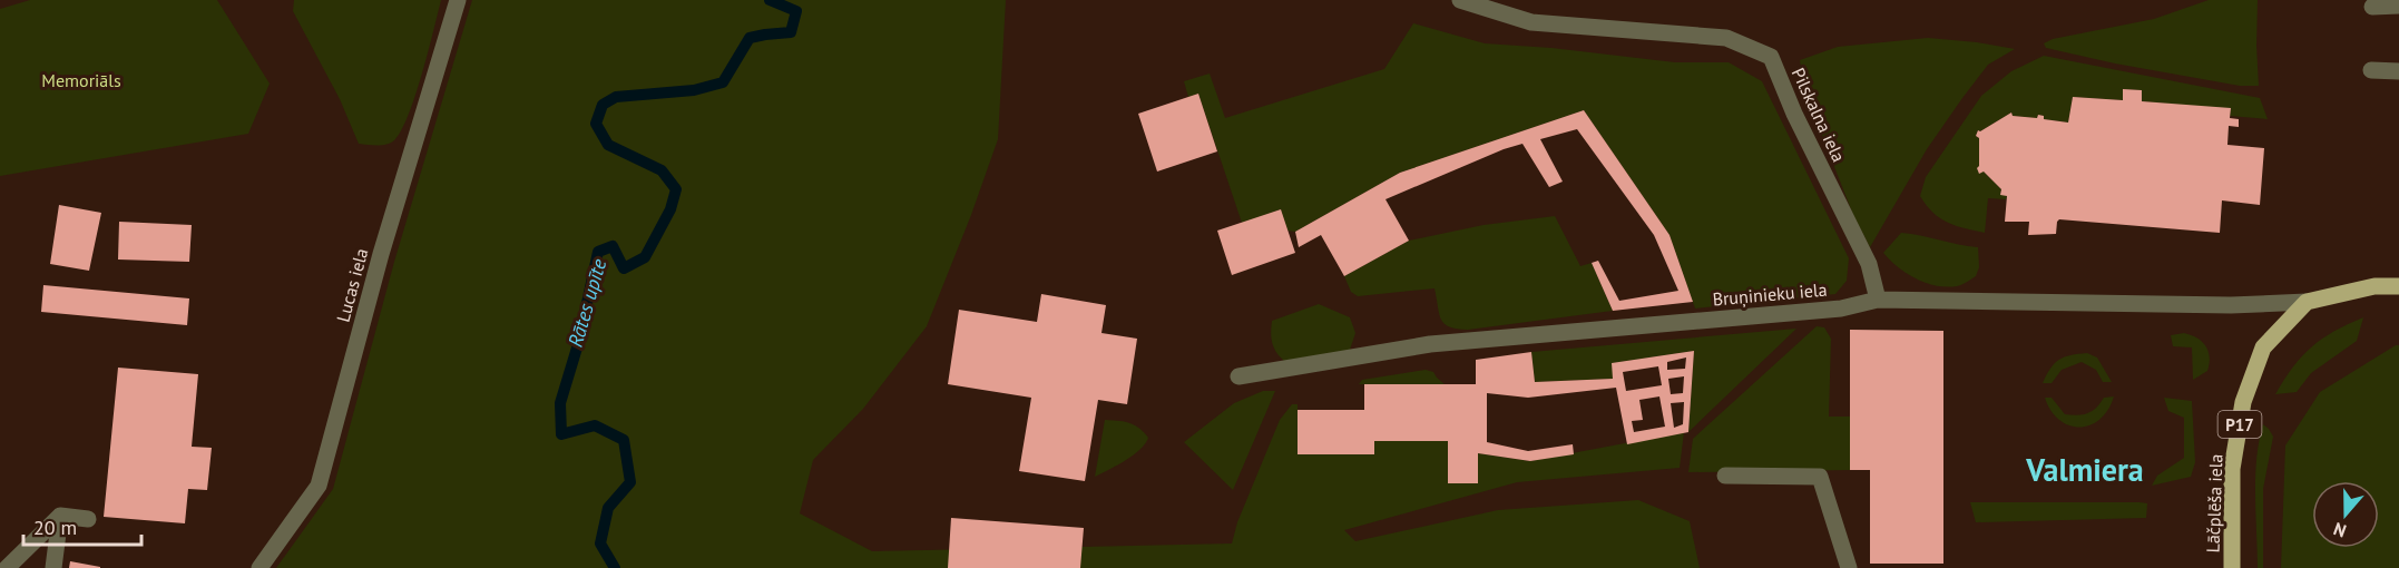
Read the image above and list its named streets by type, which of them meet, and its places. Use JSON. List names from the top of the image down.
{
  "streets": {
    "main road": ["P17", "Lāčplēša iela"],
    "street": ["Pilskalna iela", "Lucas iela", "Bruņinieku iela"]
  },
  "crossings": [
    ["Pilskalna iela", "Bruņinieku iela"],
    ["Bruņinieku iela", "Lāčplēša iela"]
  ],
  "districts": ["Valmiera"],
  "water": ["Rātes upīte"],
  "parks": ["Memoriāls"],
  "scale_bar": "20 m",
  "north": "bottom"
}
